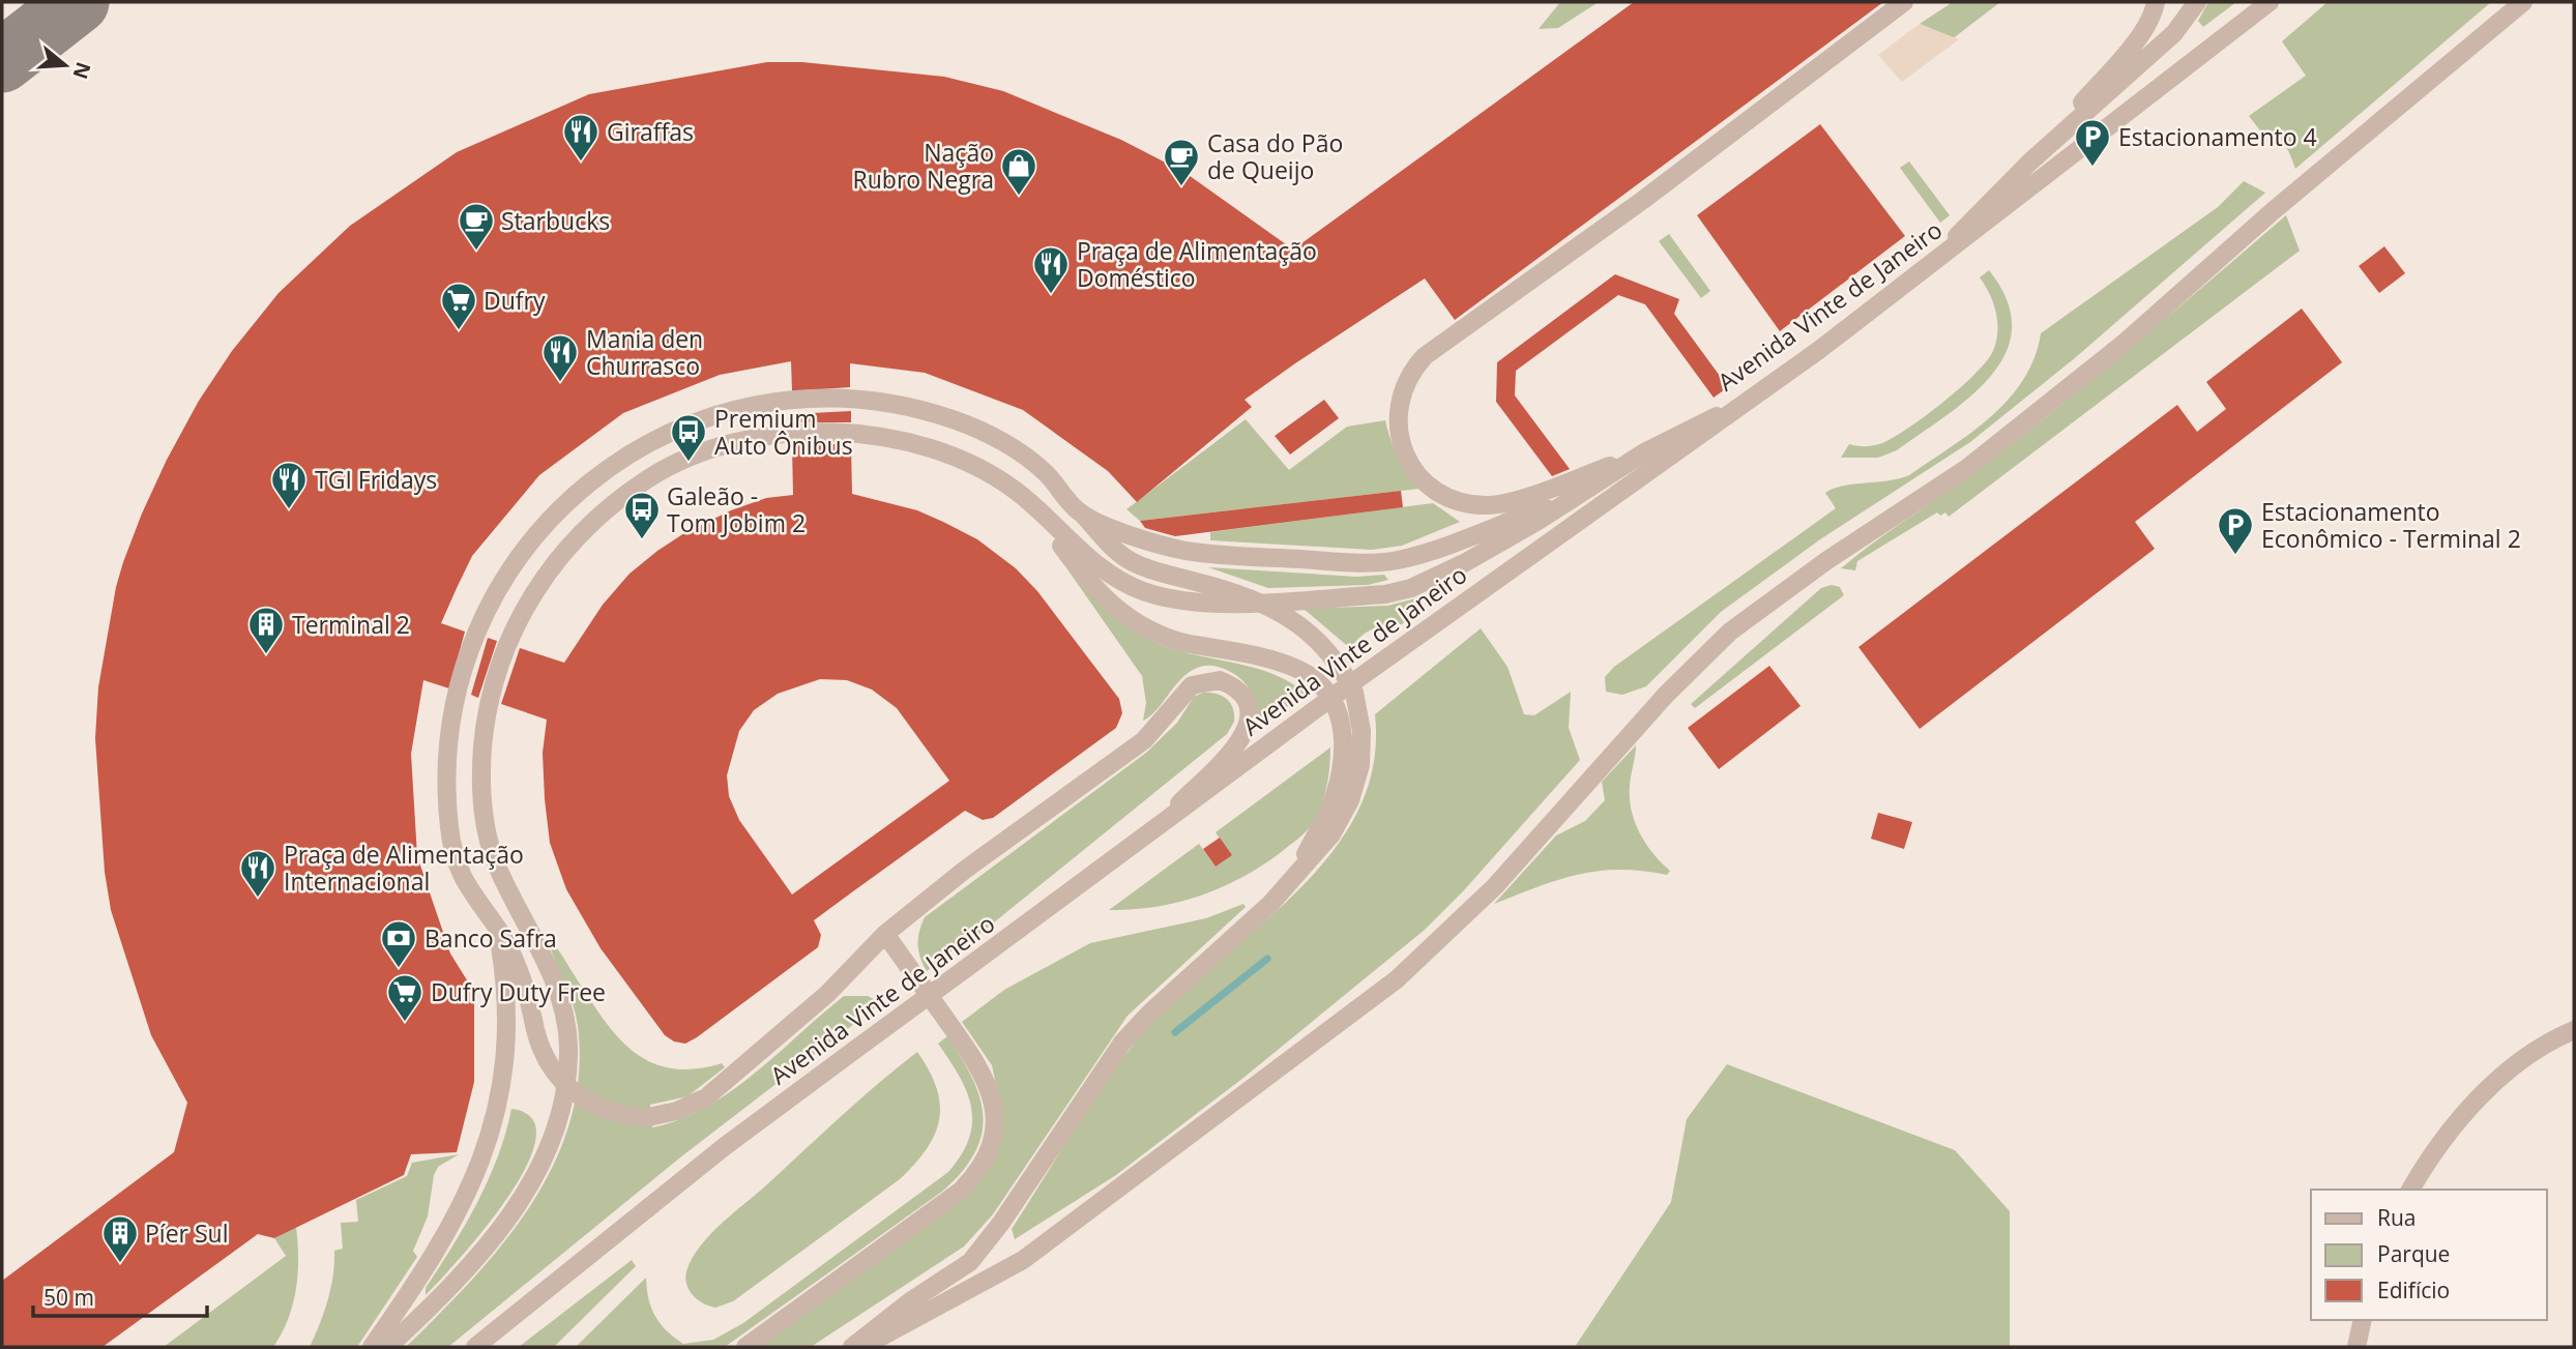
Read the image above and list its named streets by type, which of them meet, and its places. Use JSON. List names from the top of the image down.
{
  "streets": {
    "street": ["Avenida Vinte de Janeiro"]
  },
  "places": {
    "restaurant": [
      "Giraffas",
      "Praça de Alimentação Doméstico",
      "Mania den Churrasco",
      "TGI Fridays",
      "Praça de Alimentação Internacional"
    ],
    "parking": ["Estacionamento 4", "Estacionamento Econômico - Terminal 2"],
    "cafe": ["Casa do Pão de Queijo", "Starbucks"],
    "shop": ["Nação Rubro Negra"],
    "supermarket": ["Dufry", "Dufry Duty Free"],
    "bus stop": ["Premium Auto Ônibus", "Galeão - Tom Jobim 2"],
    "building": ["Terminal 2", "Píer Sul"],
    "bank": ["Banco Safra"]
  },
  "legend": ["Rua", "Parque", "Edifício"],
  "scale_bar": "50 m",
  "north": "right"
}
